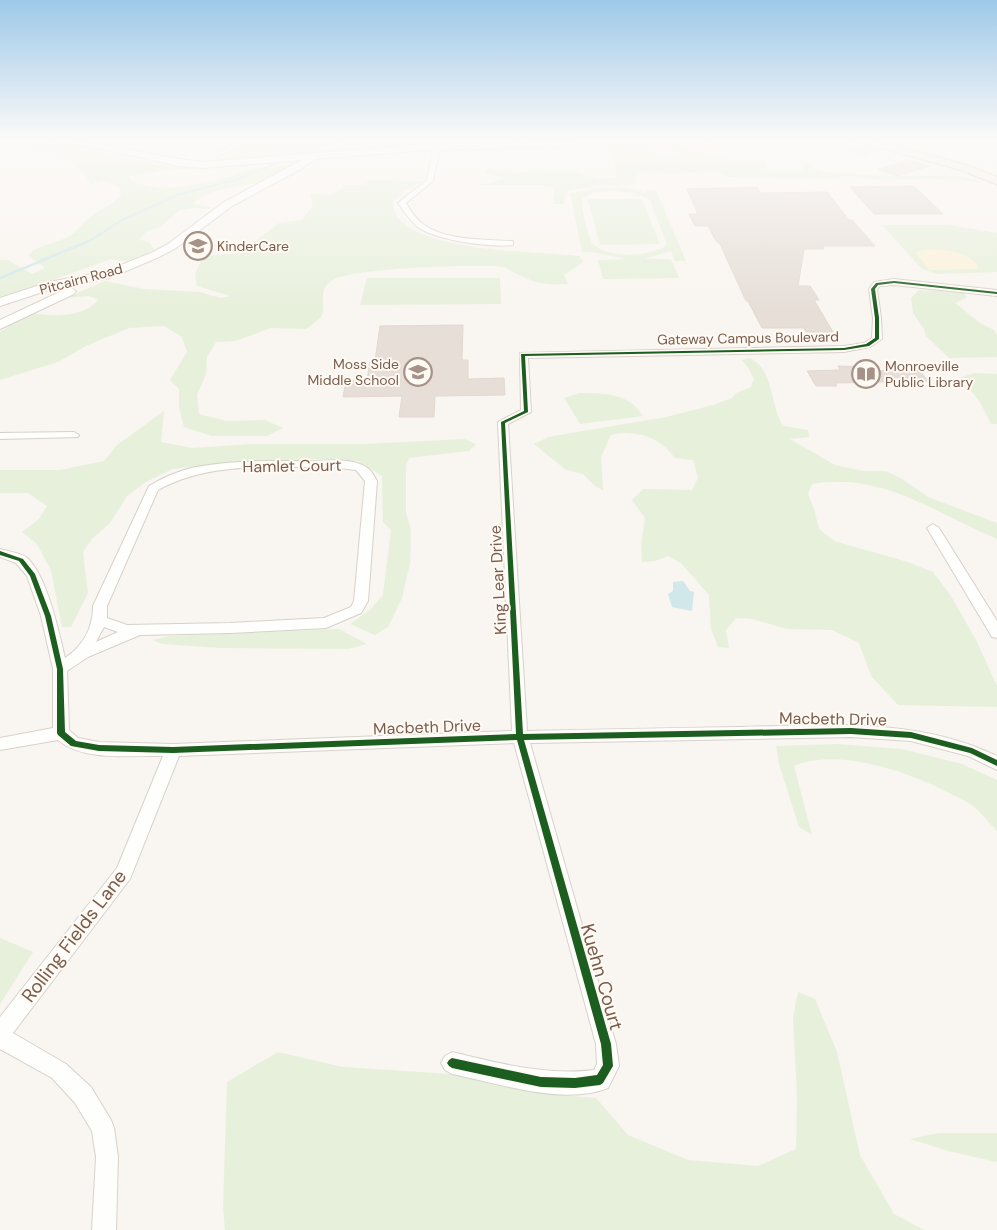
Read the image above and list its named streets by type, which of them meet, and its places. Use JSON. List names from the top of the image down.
{
  "streets": {
    "main road": ["Pitcairn Road"],
    "street": [
      "Gateway Campus Boulevard",
      "Hamlet Court",
      "King Lear Drive",
      "Macbeth Drive",
      "Rolling Fields Lane",
      "Kuehn Court"
    ]
  },
  "crossings": [
    ["Gateway Campus Boulevard", "King Lear Drive"],
    ["King Lear Drive", "Macbeth Drive"],
    ["King Lear Drive", "Kuehn Court"],
    ["Macbeth Drive", "Rolling Fields Lane"],
    ["Macbeth Drive", "Kuehn Court"]
  ],
  "places": {
    "school or university": ["KinderCare", "Moss Side Middle School"],
    "library": ["Monroeville Public Library"]
  }
}
